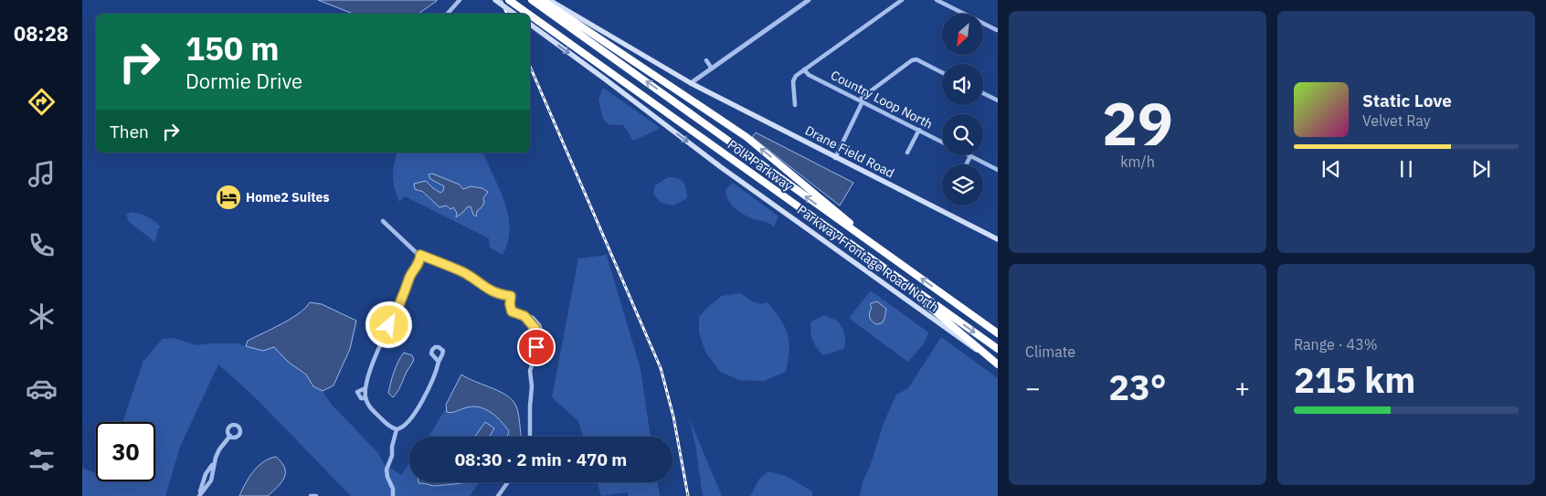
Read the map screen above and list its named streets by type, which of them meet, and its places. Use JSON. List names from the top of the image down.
{
  "streets": {
    "highway": ["Polk Parkway"],
    "main road": ["Drane Field Road", "Parkway Frontage Road North"],
    "street": ["Country Loop North"]
  },
  "one_way": ["Parkway Frontage Road North"],
  "places": {
    "hotel": ["Home2 Suites"]
  },
  "north": "bottom left",
  "page": {
    "tabs": "08:28",
    "tile": [
      ["29", "km/h"],
      "Climate",
      ["Range · 43%", "215 km"]
    ],
    "turn": ["150 m", "Dormie Drive"],
    "song": ["Static Love", "Velvet Ray"],
    "then": "Then",
    "heat": ["−", "23°", "+"],
    "limit": "30",
    "trip": "08:30 · 2 min · 470 m"
  }
}
